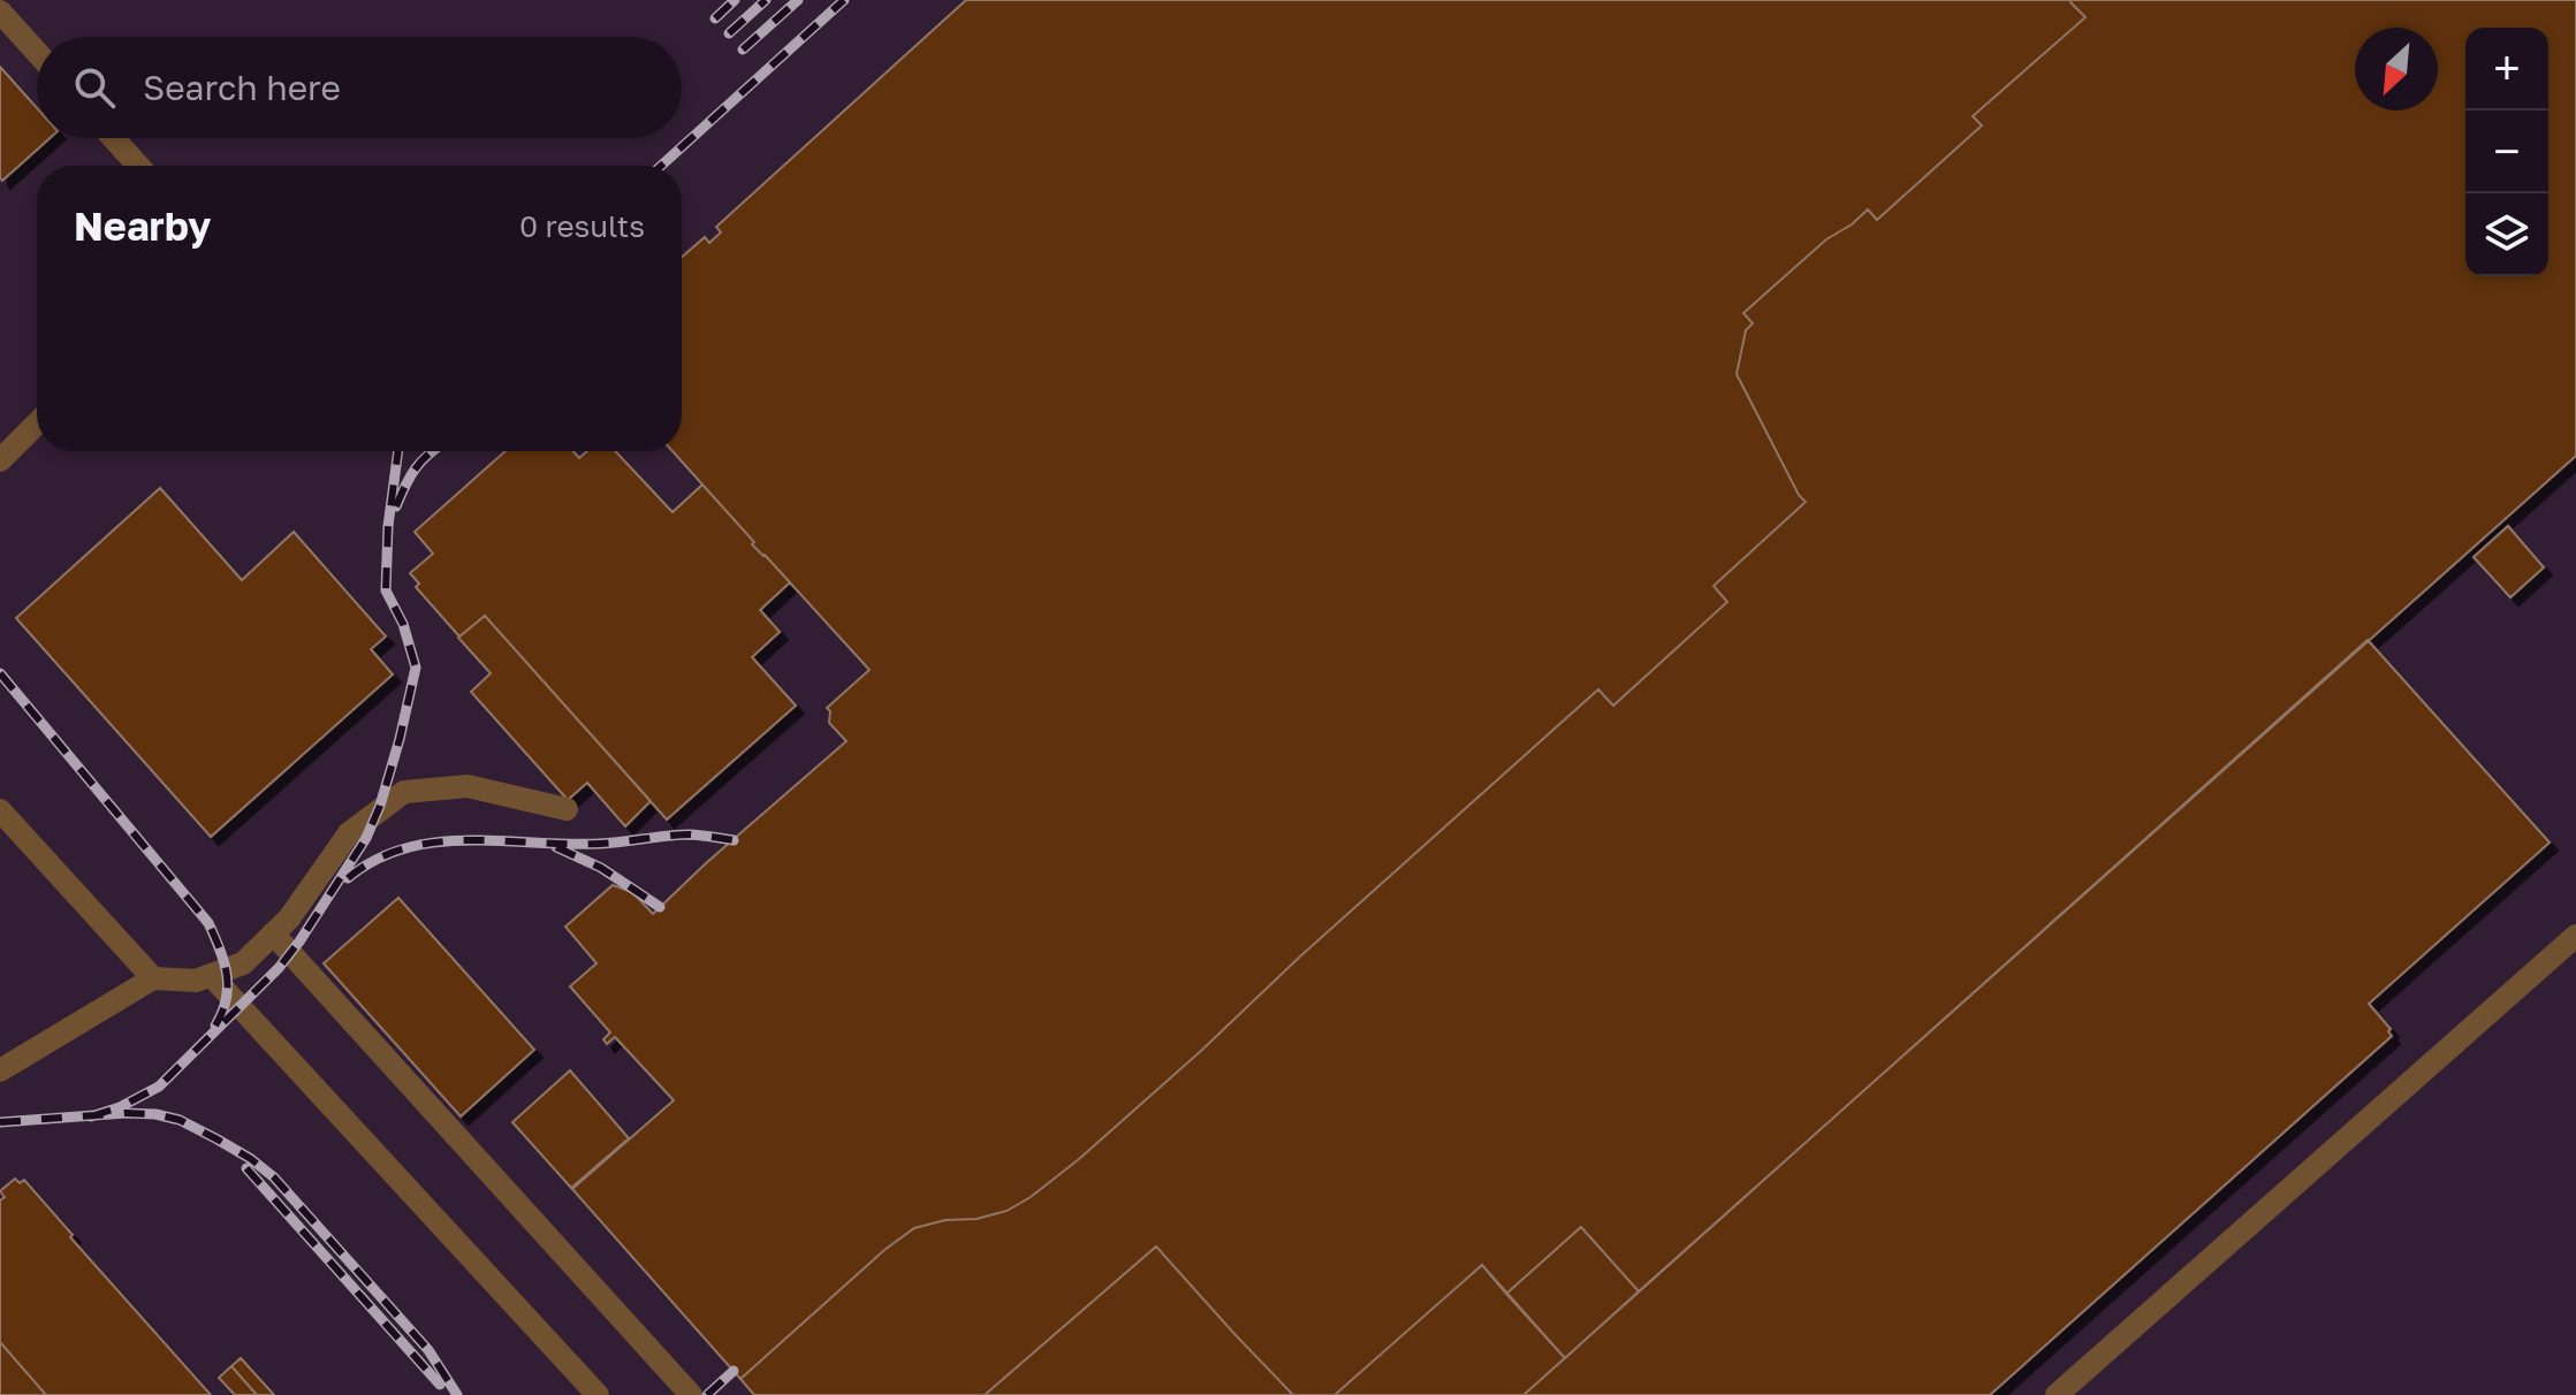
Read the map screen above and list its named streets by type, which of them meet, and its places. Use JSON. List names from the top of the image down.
{
  "north": "bottom left",
  "page": {
    "map_buttons": ["+", "−"],
    "search": "Search here",
    "heading": ["Nearby", "0 results"]
  }
}
